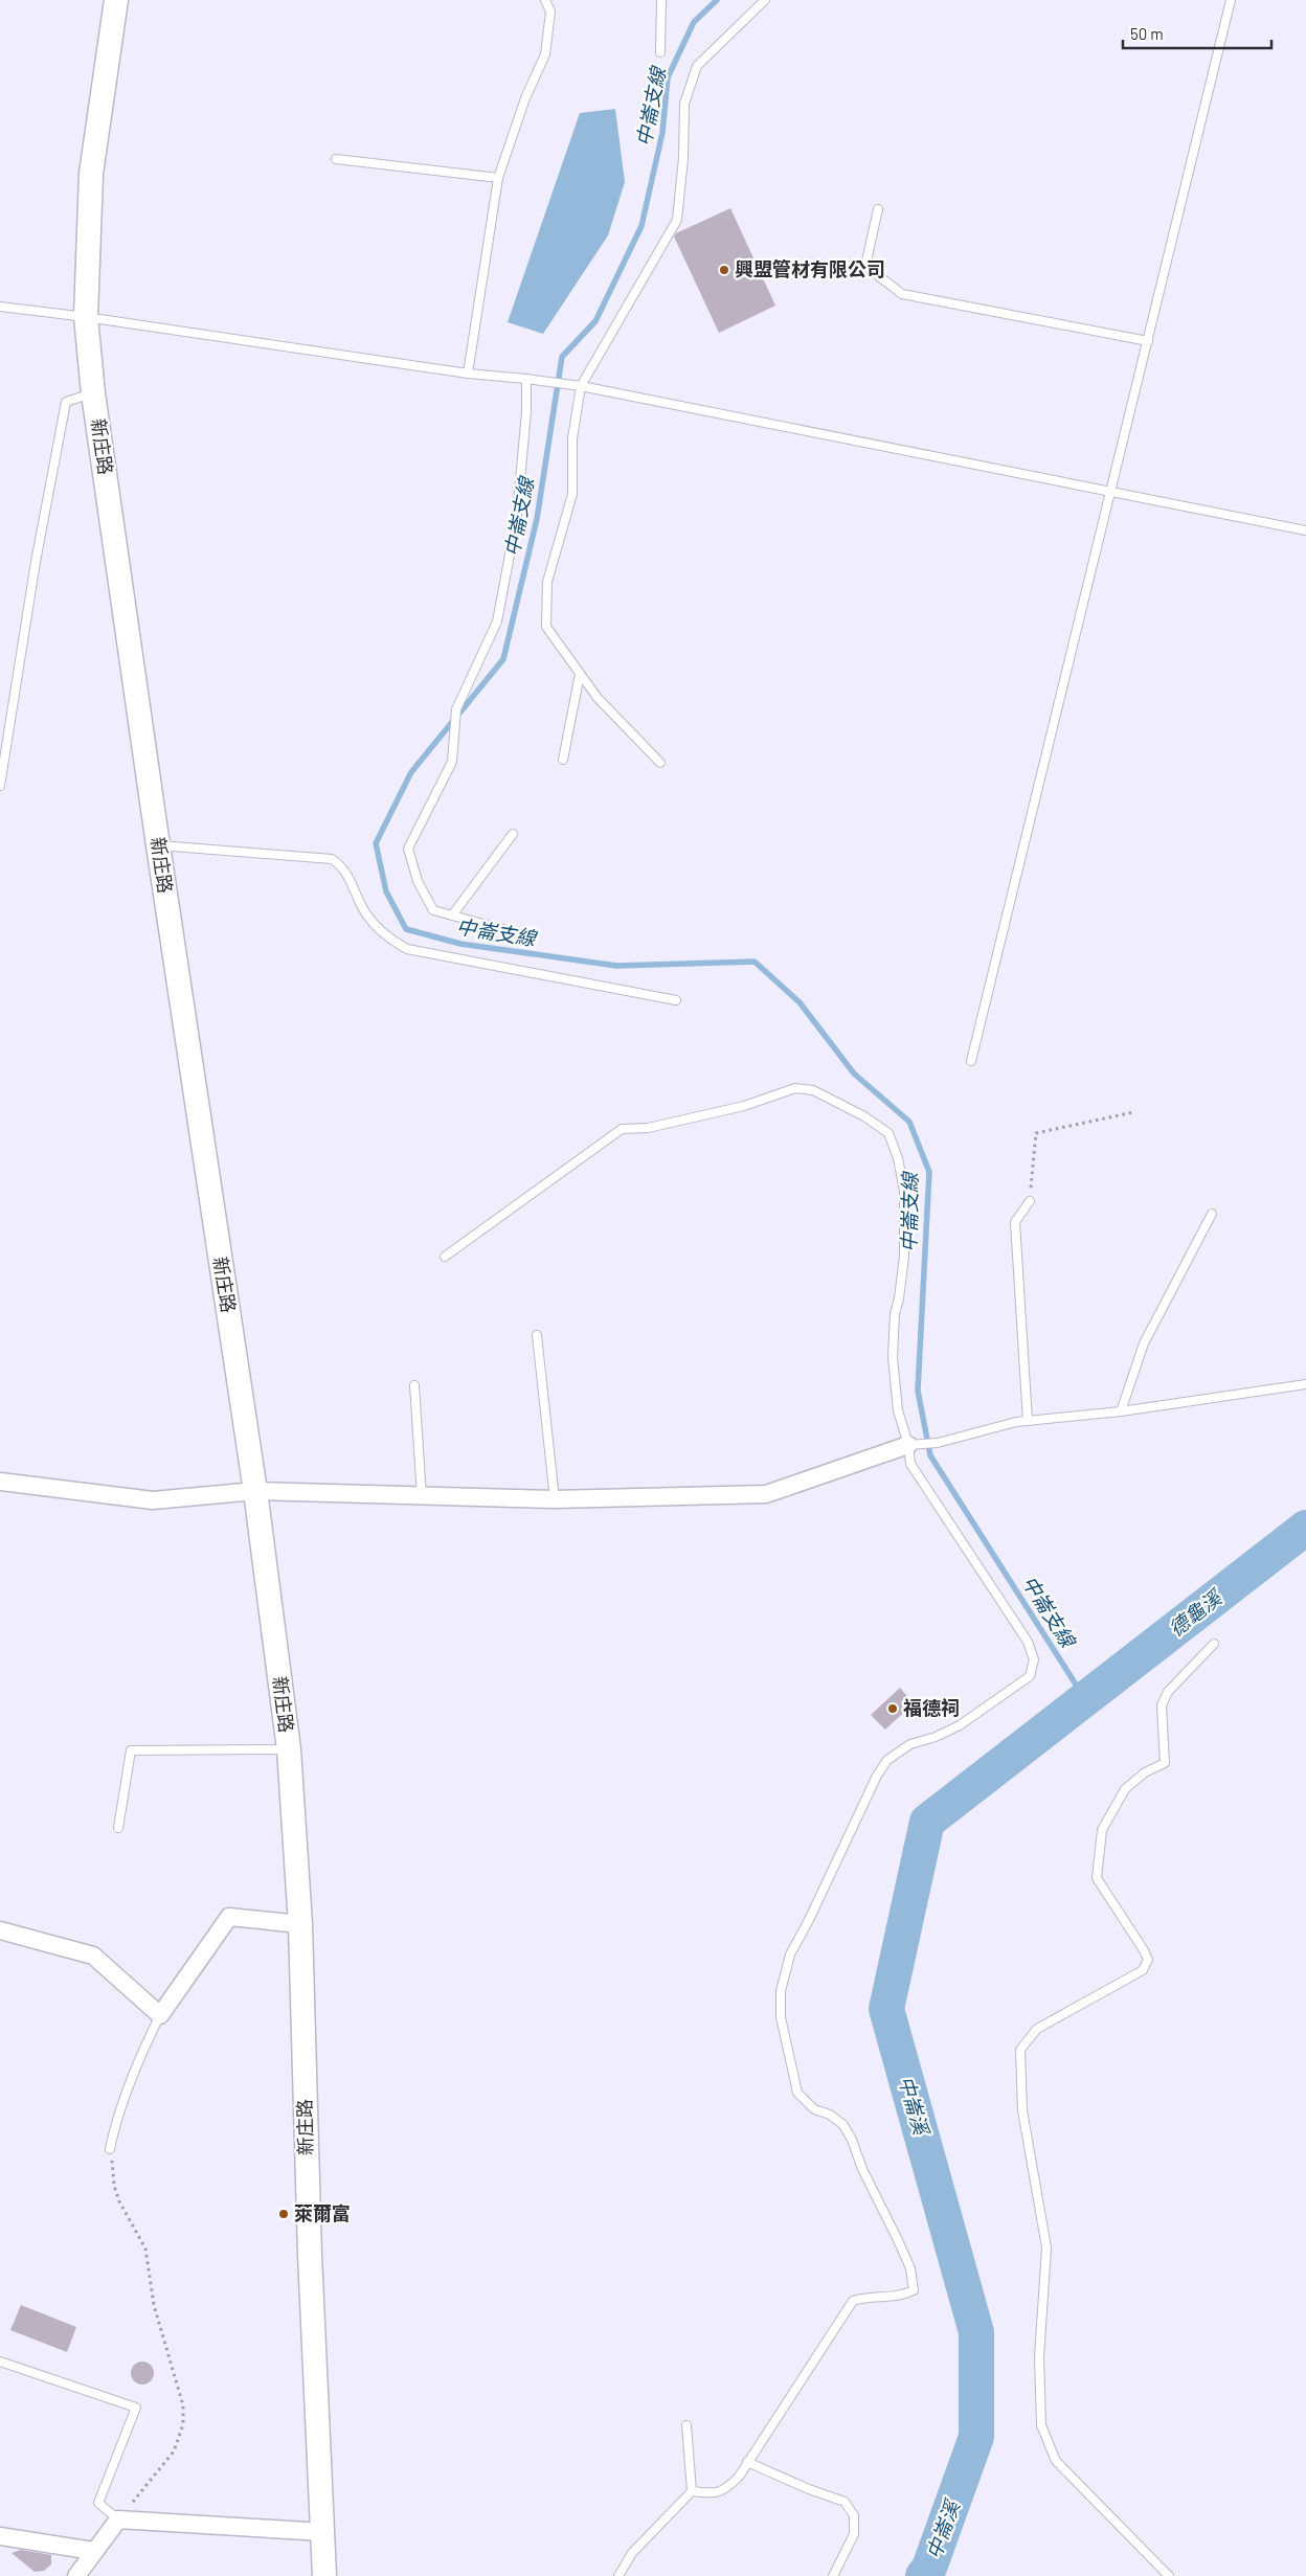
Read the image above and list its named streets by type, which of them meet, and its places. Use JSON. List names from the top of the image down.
{
  "streets": {
    "street": ["新庄路"]
  },
  "water": ["中崙支線", "德龜溪", "中崙溪"],
  "places": ["興盟管材有限公司", "福德祠", "萊爾富"],
  "scale_bar": "50 m"
}
